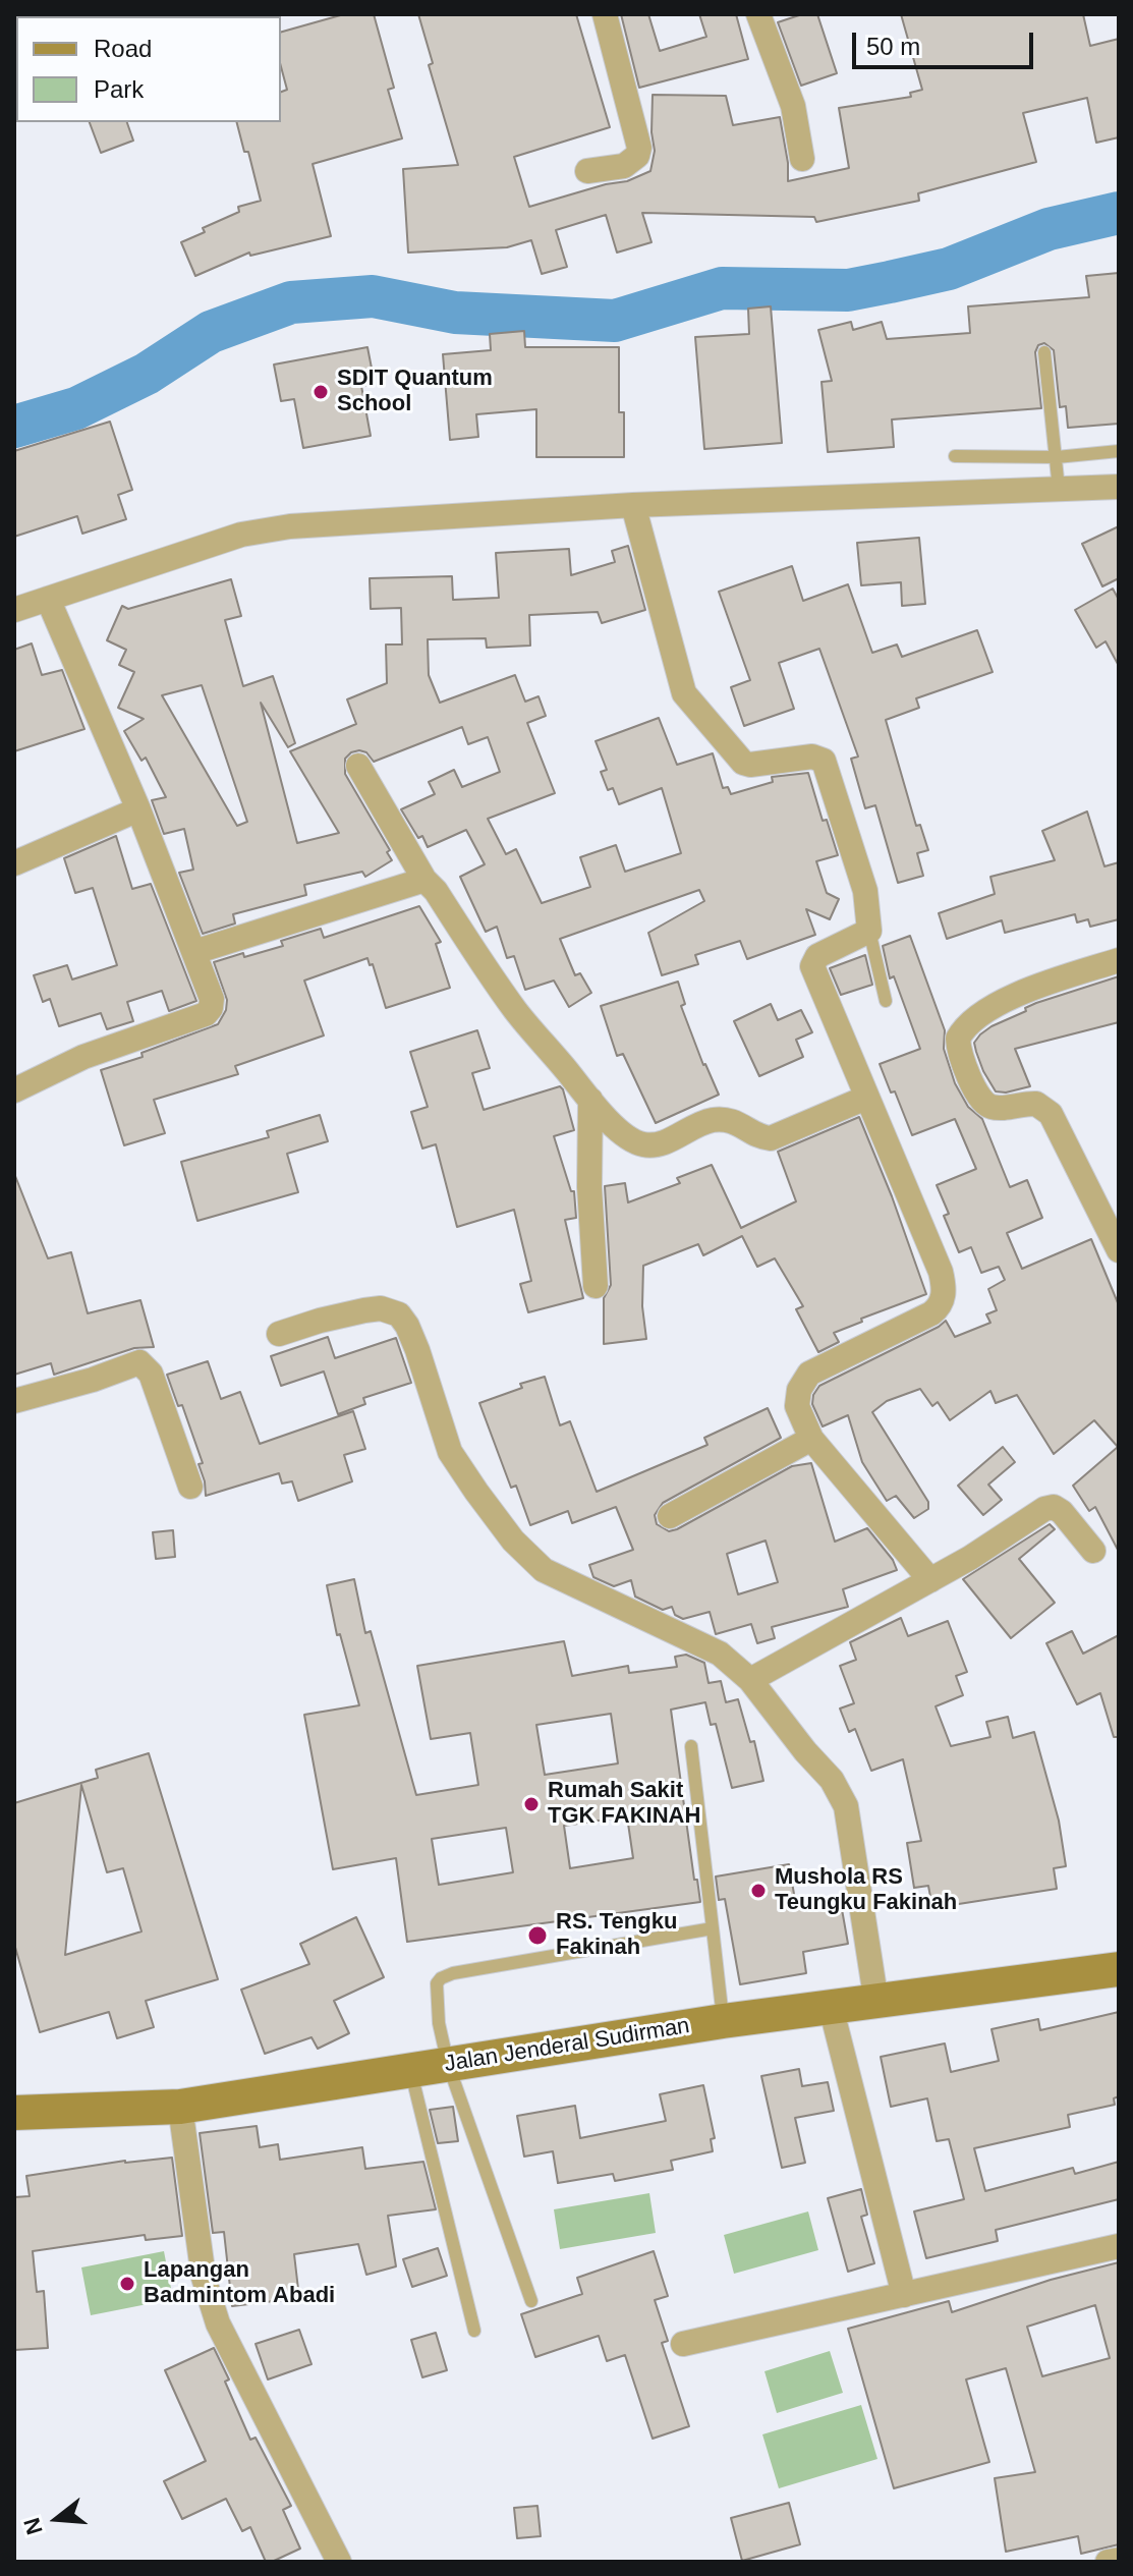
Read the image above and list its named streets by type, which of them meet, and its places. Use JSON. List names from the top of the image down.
{
  "streets": {
    "street": ["Jalan Jenderal Sudirman"]
  },
  "places": [
    "SDIT Quantum School",
    "Rumah Sakit TGK FAKINAH",
    "Mushola RS Teungku Fakinah",
    "RS. Tengku Fakinah",
    "Lapangan Badmintom Abadi"
  ],
  "legend": ["Road", "Park"],
  "scale_bar": "50 m",
  "north": "left"
}
